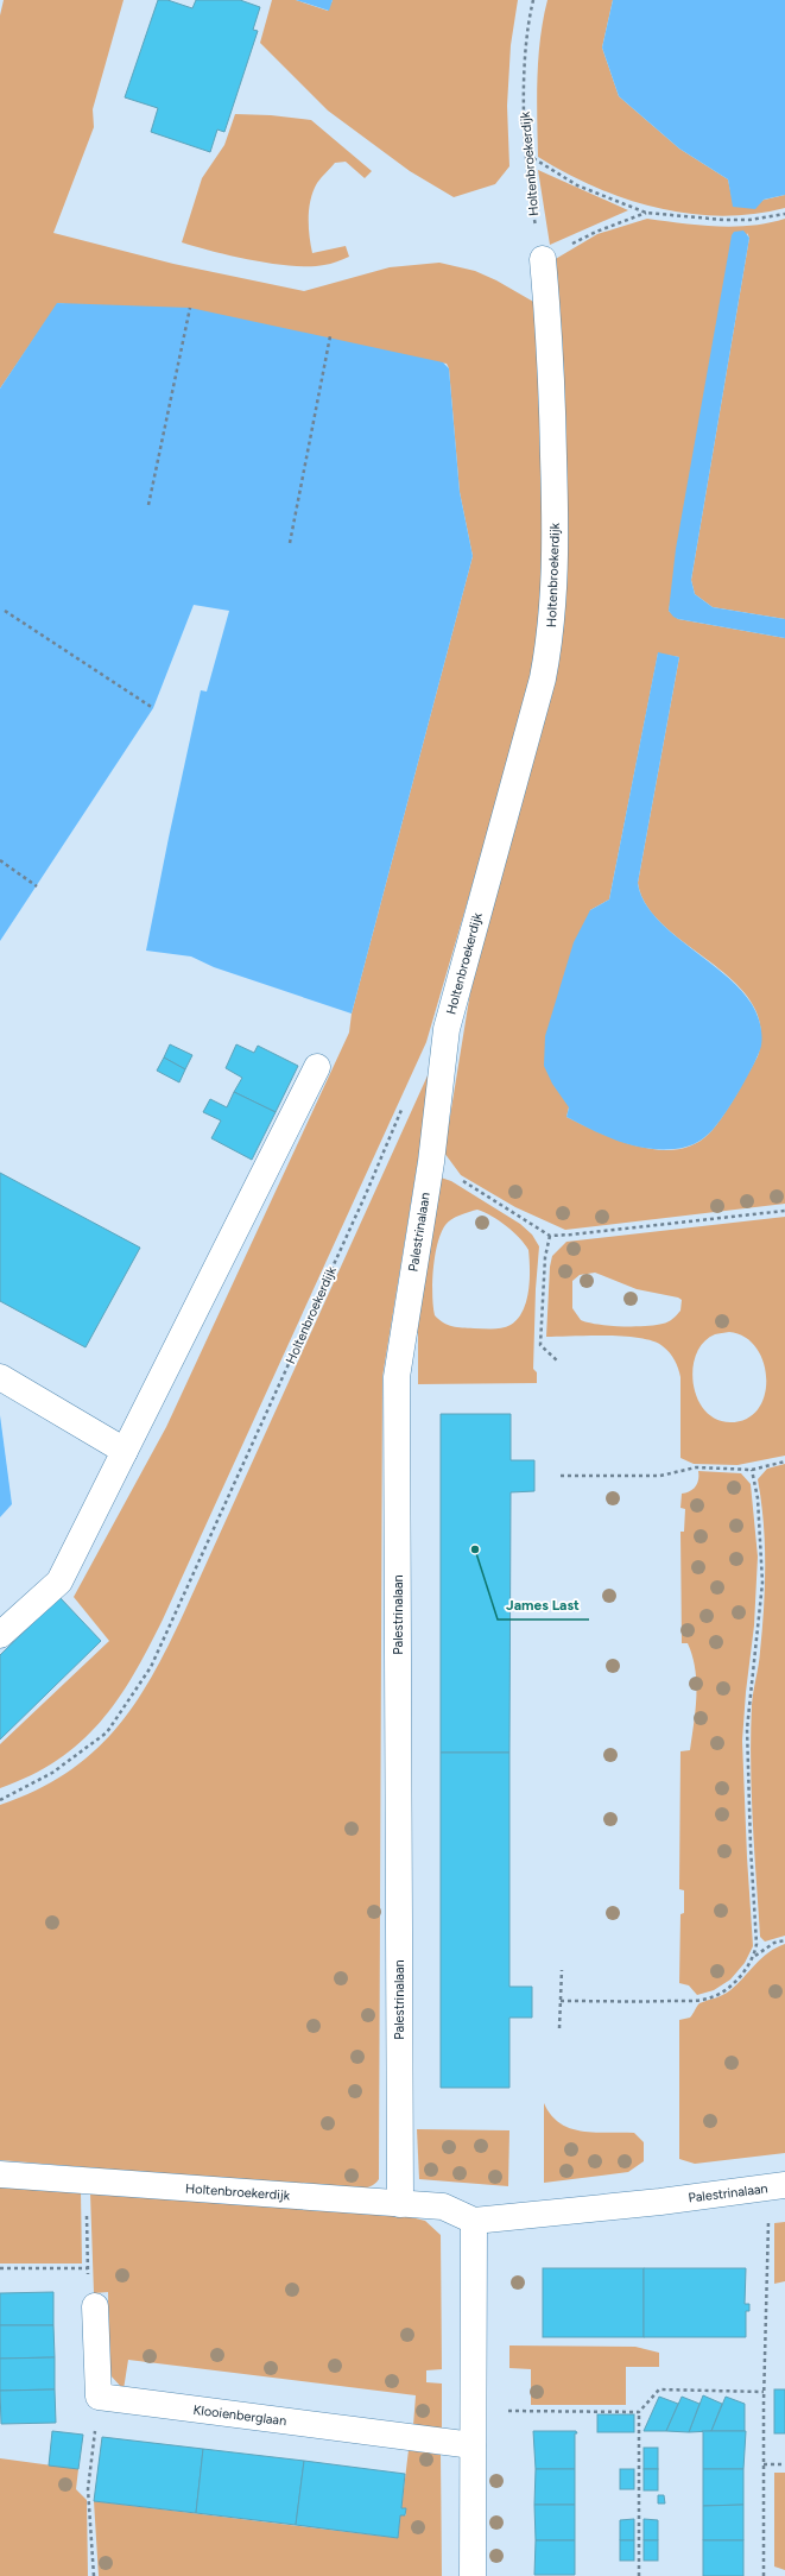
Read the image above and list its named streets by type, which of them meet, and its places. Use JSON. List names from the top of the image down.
{
  "streets": {
    "street": ["Holtenbroekerdijk", "Palestrinalaan", "Klooienberglaan"]
  },
  "crossings": [
    ["Holtenbroekerdijk", "Palestrinalaan"]
  ],
  "places": ["James Last"]
}
